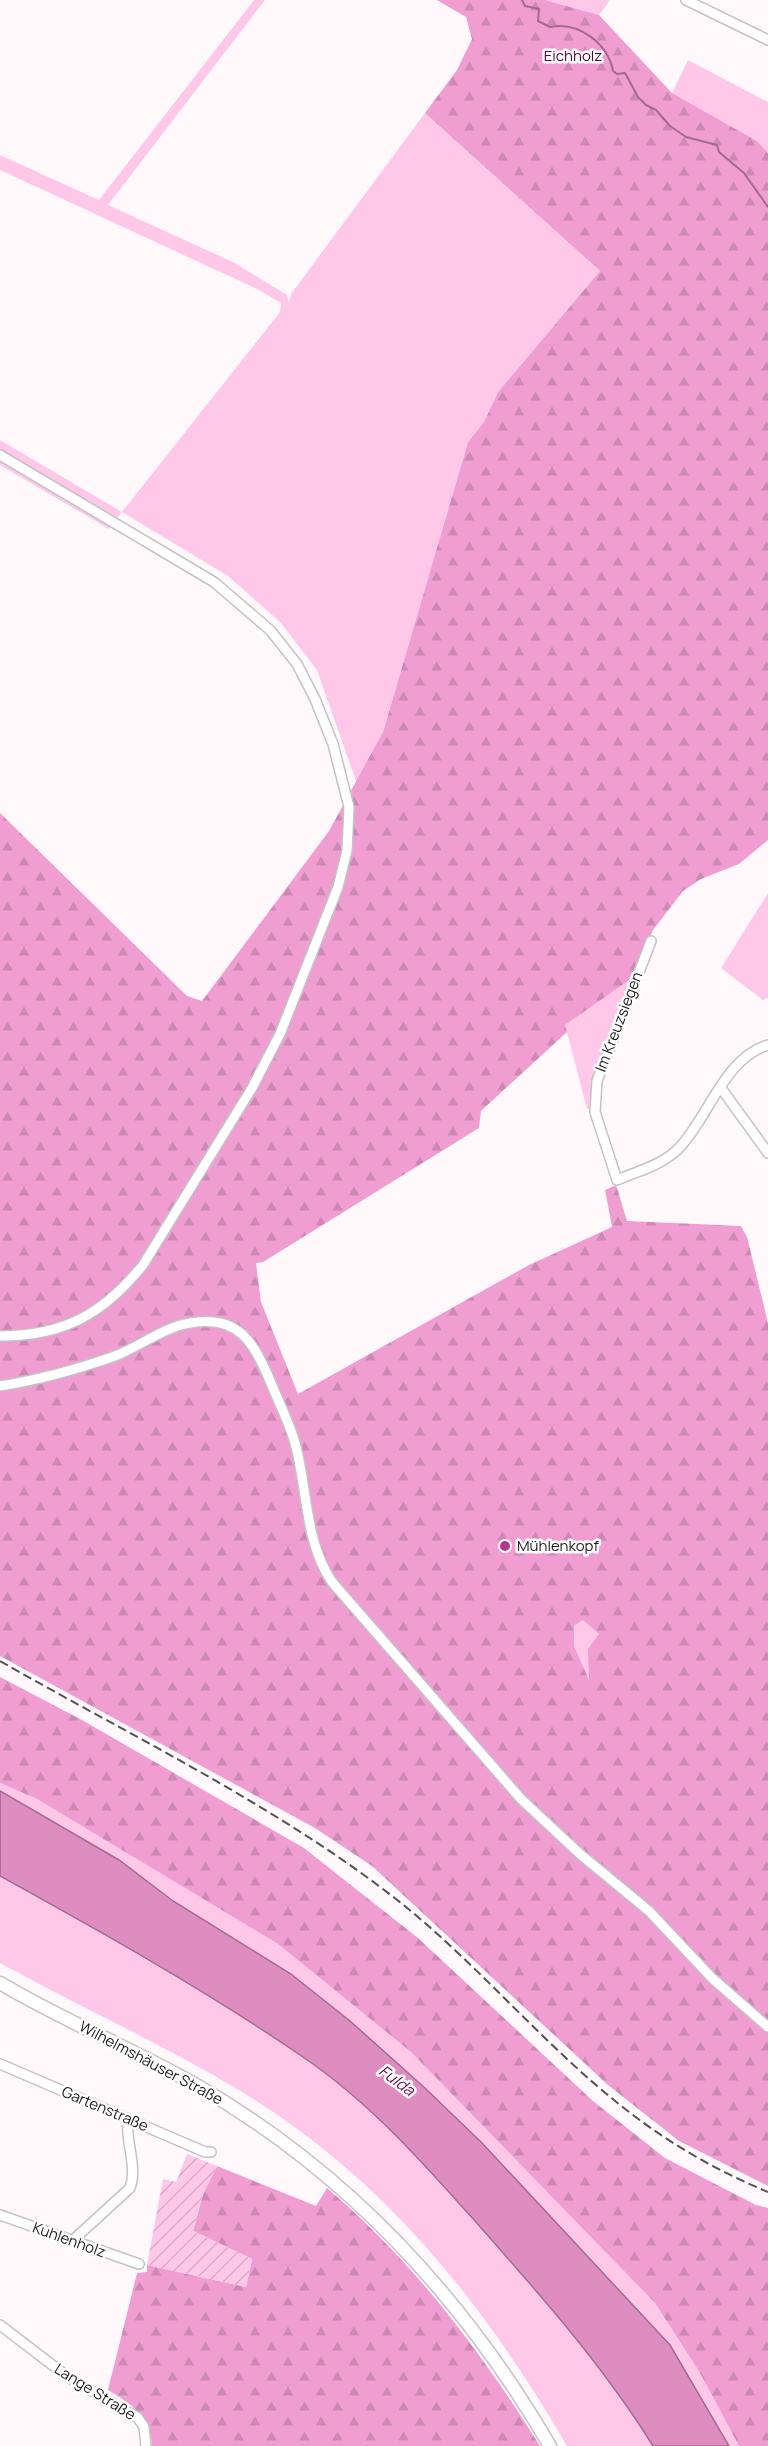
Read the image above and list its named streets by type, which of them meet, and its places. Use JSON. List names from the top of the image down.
{
  "streets": {
    "main road": ["Wilhelmshäuser Straße"],
    "street": [
      "Im Kreuzsiegen",
      "Gartenstraße",
      "Kuhlenholz",
      "Lange Straße"
    ]
  },
  "water": ["Fulda"],
  "parks": ["Eichholz"],
  "places": ["Mühlenkopf"]
}
